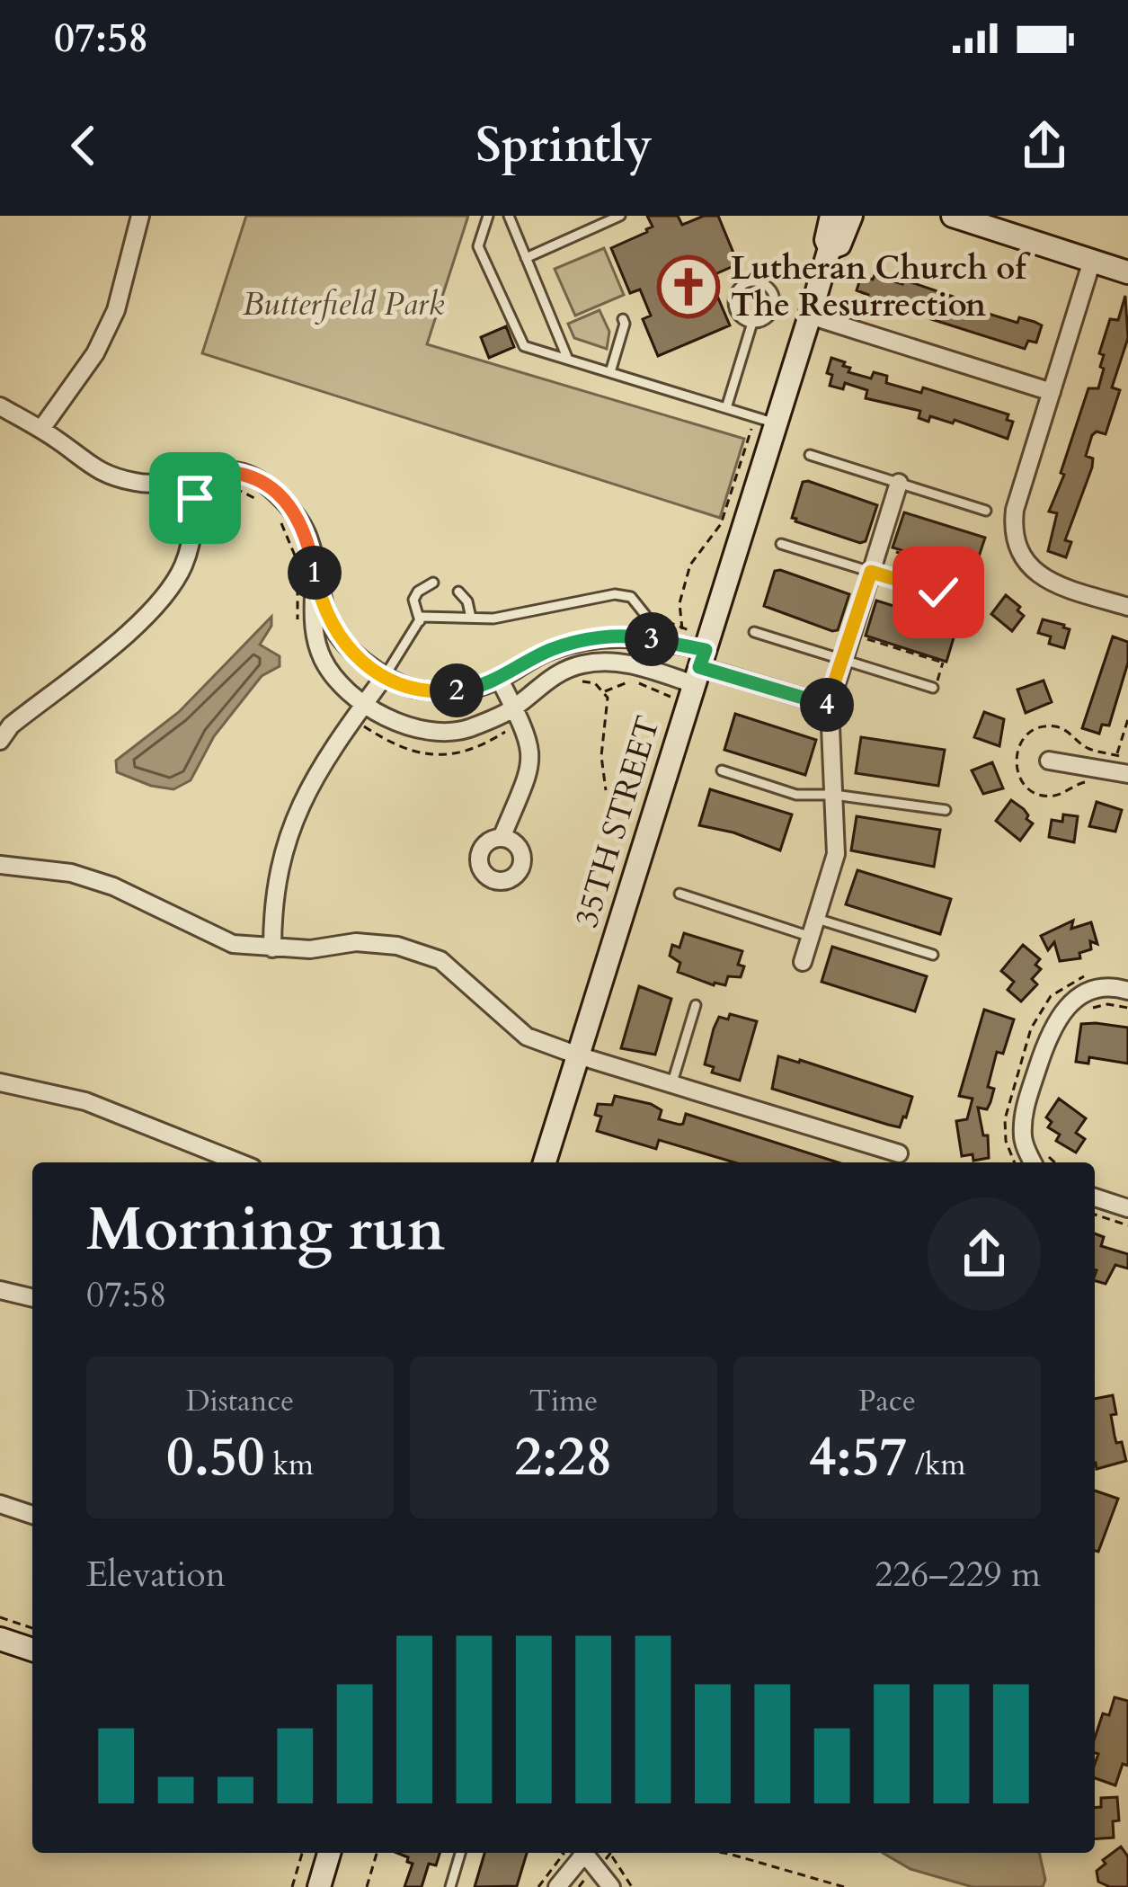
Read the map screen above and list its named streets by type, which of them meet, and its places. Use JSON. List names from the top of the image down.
{
  "streets": {
    "street": ["35TH STREET"]
  },
  "parks": ["Butterfield Park"],
  "places": {
    "church": ["Lutheran Church of The Resurrection"]
  },
  "page": {
    "status": "07:58",
    "header": "Sprintly",
    "pins": [
      "1",
      "3",
      "2",
      "4"
    ],
    "heading": ["Morning run", "07:58"],
    "stats": [
      ["Distance", "0.50 km"],
      ["Time", "2:28"],
      ["Pace", "4:57 /km"]
    ],
    "chart": ["Elevation", "226–229 m"]
  }
}
